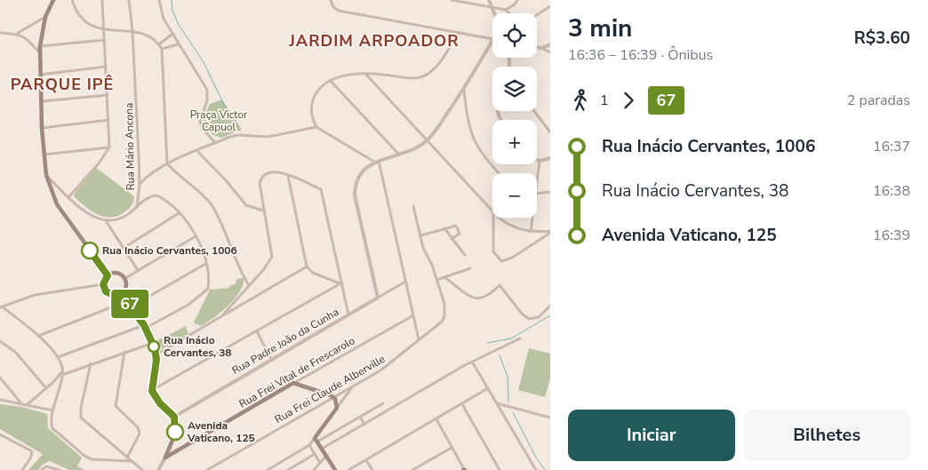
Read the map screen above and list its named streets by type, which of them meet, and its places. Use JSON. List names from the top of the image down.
{
  "streets": {
    "main road": ["Rua Frei Vital de Frescarolo"],
    "street": ["Rua Mário Ancona", "Rua Padre João da Cunha", "Rua Frei Claude Alberville"]
  },
  "districts": ["JARDIM ARPOADOR", "PARQUE IPÊ"],
  "parks": ["Praça Victor Capuol"],
  "places": ["Rua Inácio Cervantes, 1006", "Rua Inácio Cervantes, 38", "Avenida Vaticano, 125"],
  "lines": ["bus line 67"],
  "page": {
    "on_map": "67",
    "heading": ["3 min", "16:36 – 16:39 · Ônibus", "R$3.60"],
    "map_buttons": ["+", "−"],
    "legs": ["1", "67", "2 paradas"],
    "list": [
      {
        "name": "Rua Inácio Cervantes, 1006",
        "value": "16:37"
      },
      {
        "name": "Rua Inácio Cervantes, 38",
        "value": "16:38"
      },
      {
        "name": "Avenida Vaticano, 125",
        "value": "16:39"
      }
    ],
    "buttons": ["Iniciar", "Bilhetes"]
  }
}
